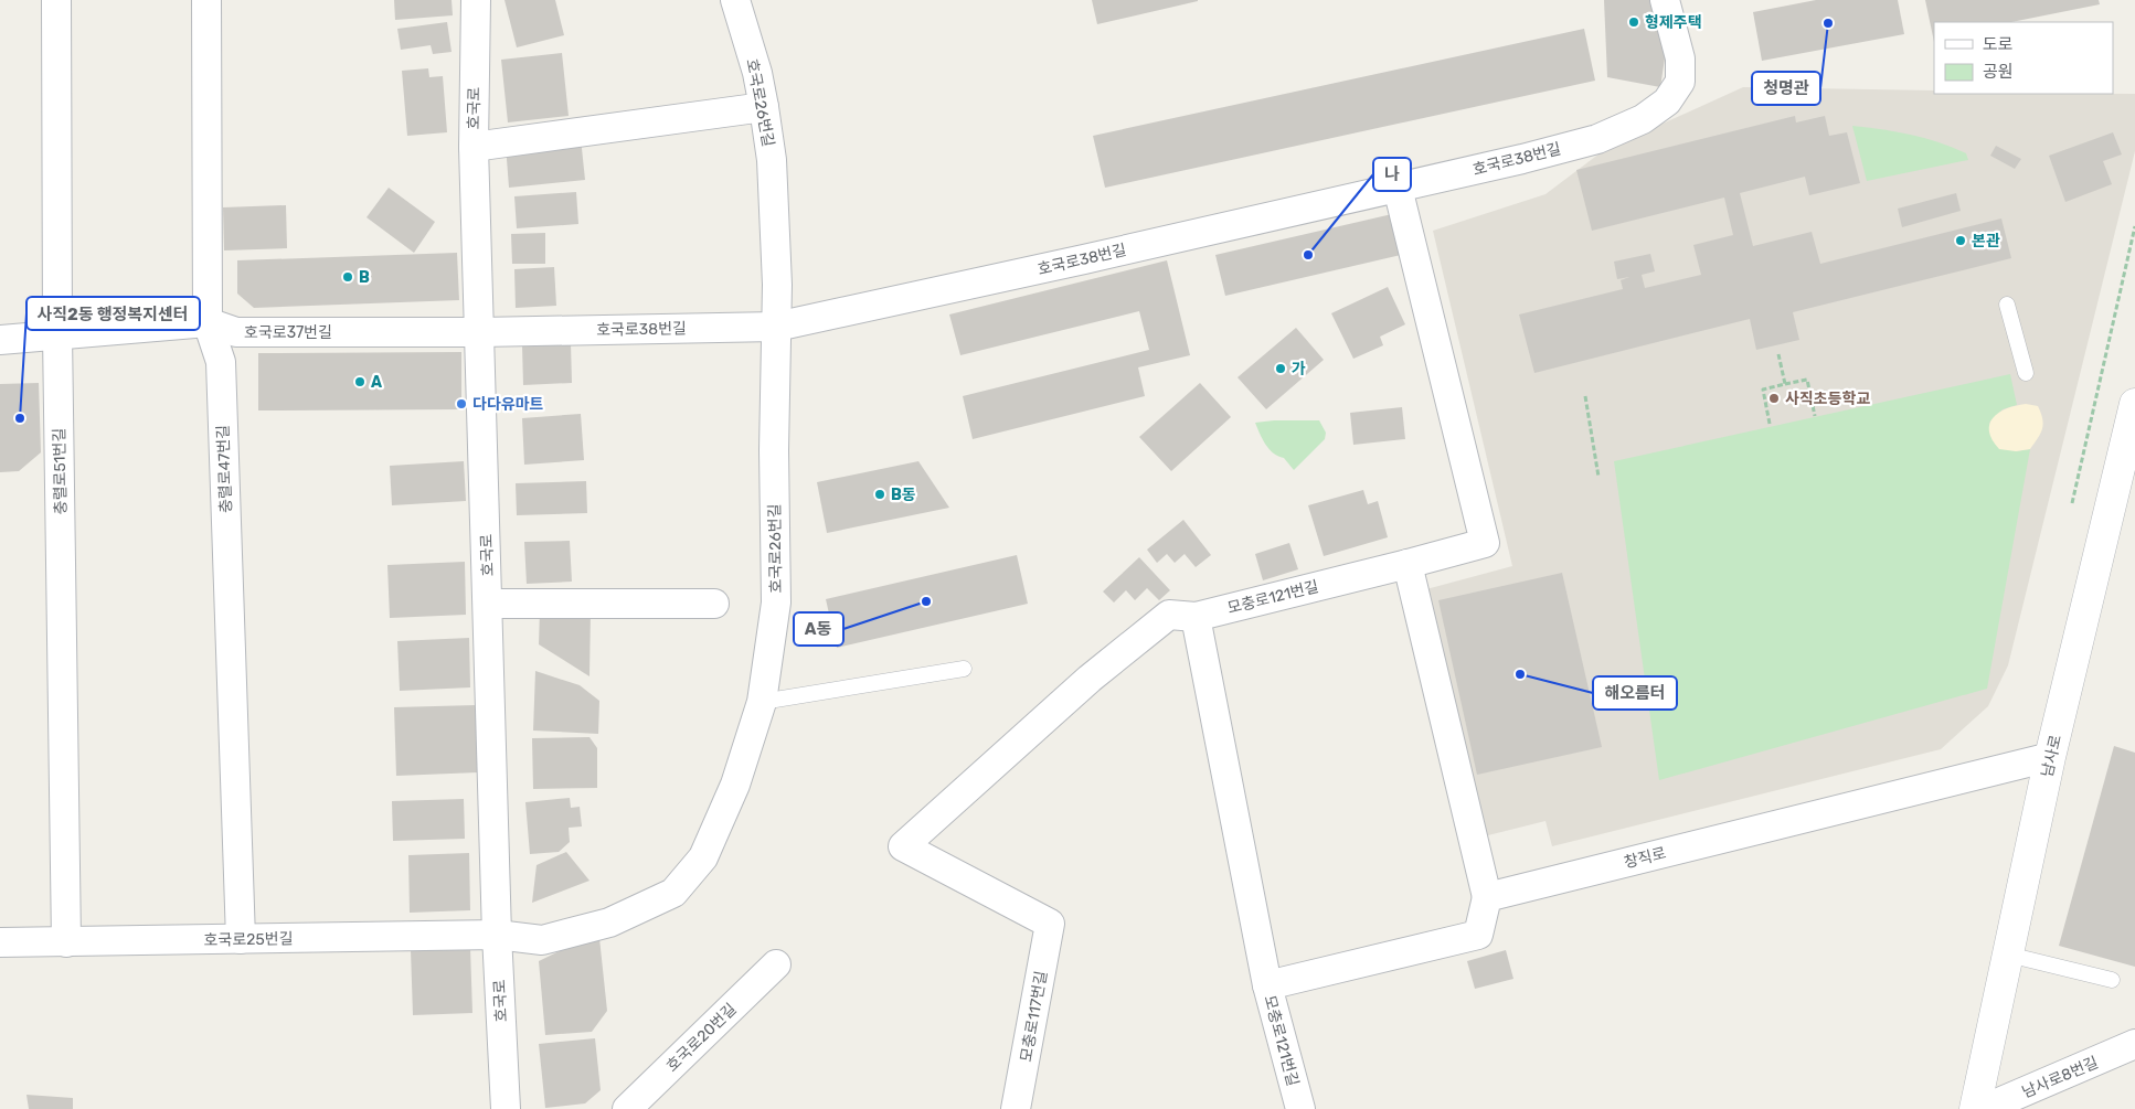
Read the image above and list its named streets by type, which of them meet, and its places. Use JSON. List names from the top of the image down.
{
  "streets": {
    "street": [
      "호국로26번길",
      "호국로",
      "호국로38번길",
      "호국로37번길",
      "충렬로47번길",
      "충렬로51번길",
      "모충로121번길",
      "남사로",
      "창직로",
      "호국로25번길",
      "모충로117번길",
      "호국로20번길",
      "남사로8번길"
    ]
  },
  "crossings": [
    ["호국로26번길", "호국로"],
    ["호국로26번길", "호국로38번길"],
    ["호국로26번길", "호국로25번길"],
    ["호국로", "호국로38번길"],
    ["호국로", "호국로37번길"],
    ["호국로", "호국로25번길"],
    ["호국로38번길", "호국로37번길"],
    ["호국로38번길", "모충로121번길"],
    ["호국로37번길", "충렬로47번길"],
    ["호국로37번길", "충렬로51번길"],
    ["충렬로47번길", "호국로25번길"],
    ["충렬로51번길", "호국로25번길"],
    ["모충로121번길", "모충로117번길"],
    ["남사로", "창직로"]
  ],
  "places": [
    "형제주택",
    "청명관",
    "본관",
    "나",
    "B",
    "가",
    "A",
    "사직초등학교",
    "다다유마트",
    "사직2동 행정복지센터",
    "B동",
    "A동",
    "해오름터"
  ],
  "legend": ["도로", "공원"]
}
